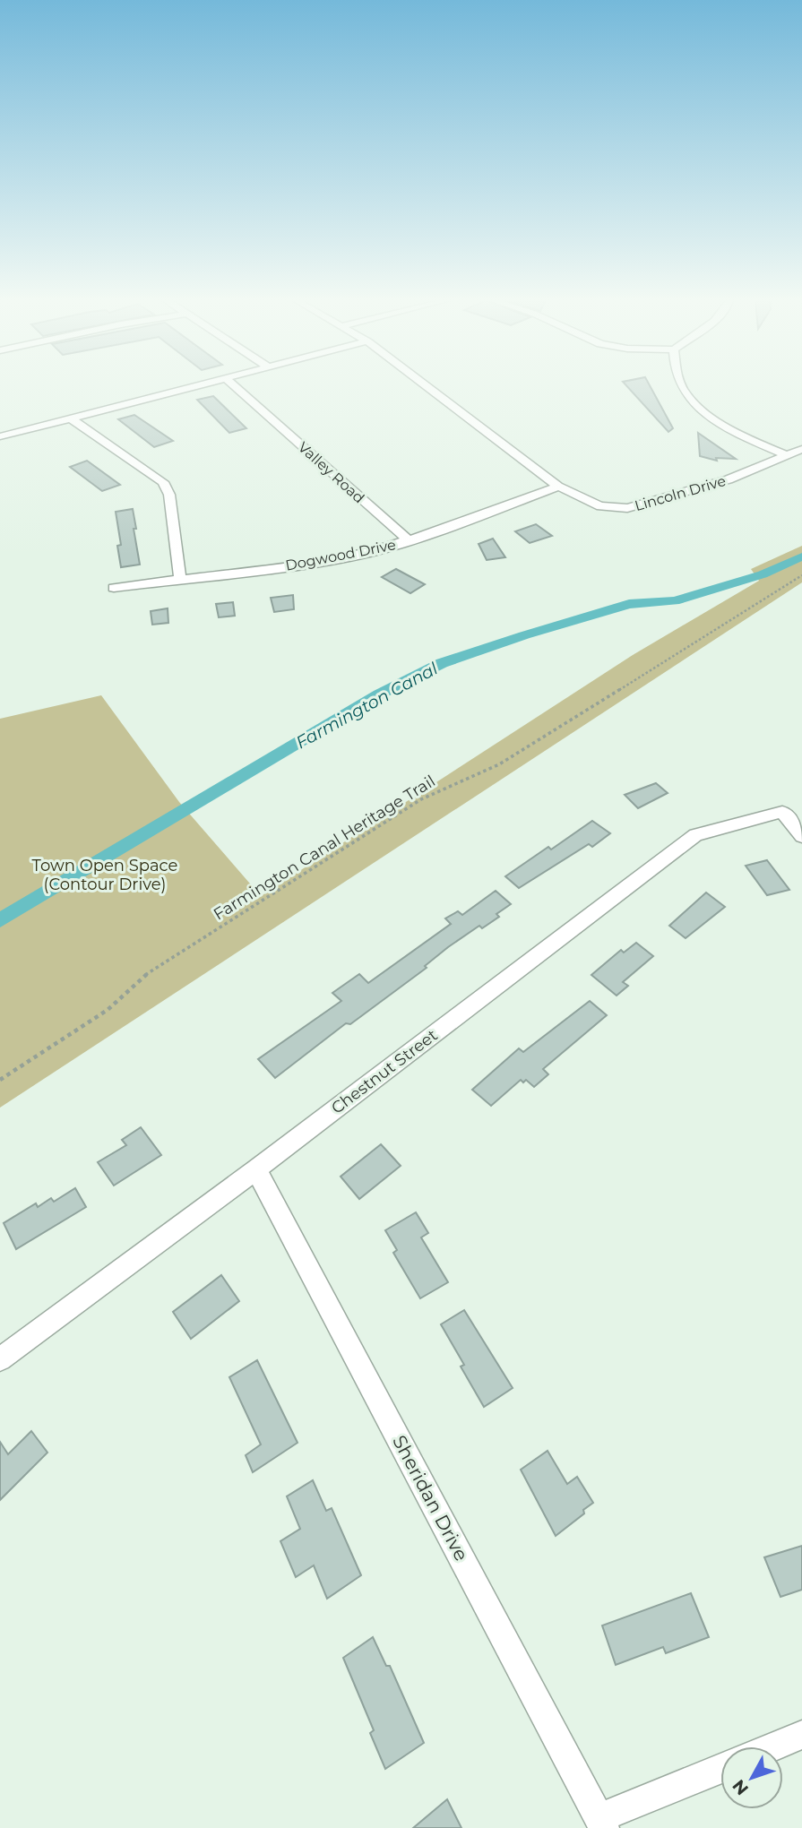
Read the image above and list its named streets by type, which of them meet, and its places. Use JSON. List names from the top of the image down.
{
  "streets": {
    "street": [
      "Valley Road",
      "Lincoln Drive",
      "Dogwood Drive",
      "Chestnut Street",
      "Sheridan Drive"
    ],
    "path": ["Farmington Canal Heritage Trail"]
  },
  "crossings": [
    ["Valley Road", "Dogwood Drive"],
    ["Lincoln Drive", "Dogwood Drive"],
    ["Chestnut Street", "Sheridan Drive"]
  ],
  "water": ["Farmington Canal"],
  "parks": ["Town Open Space (Contour Drive)"],
  "north": "bottom left"
}
